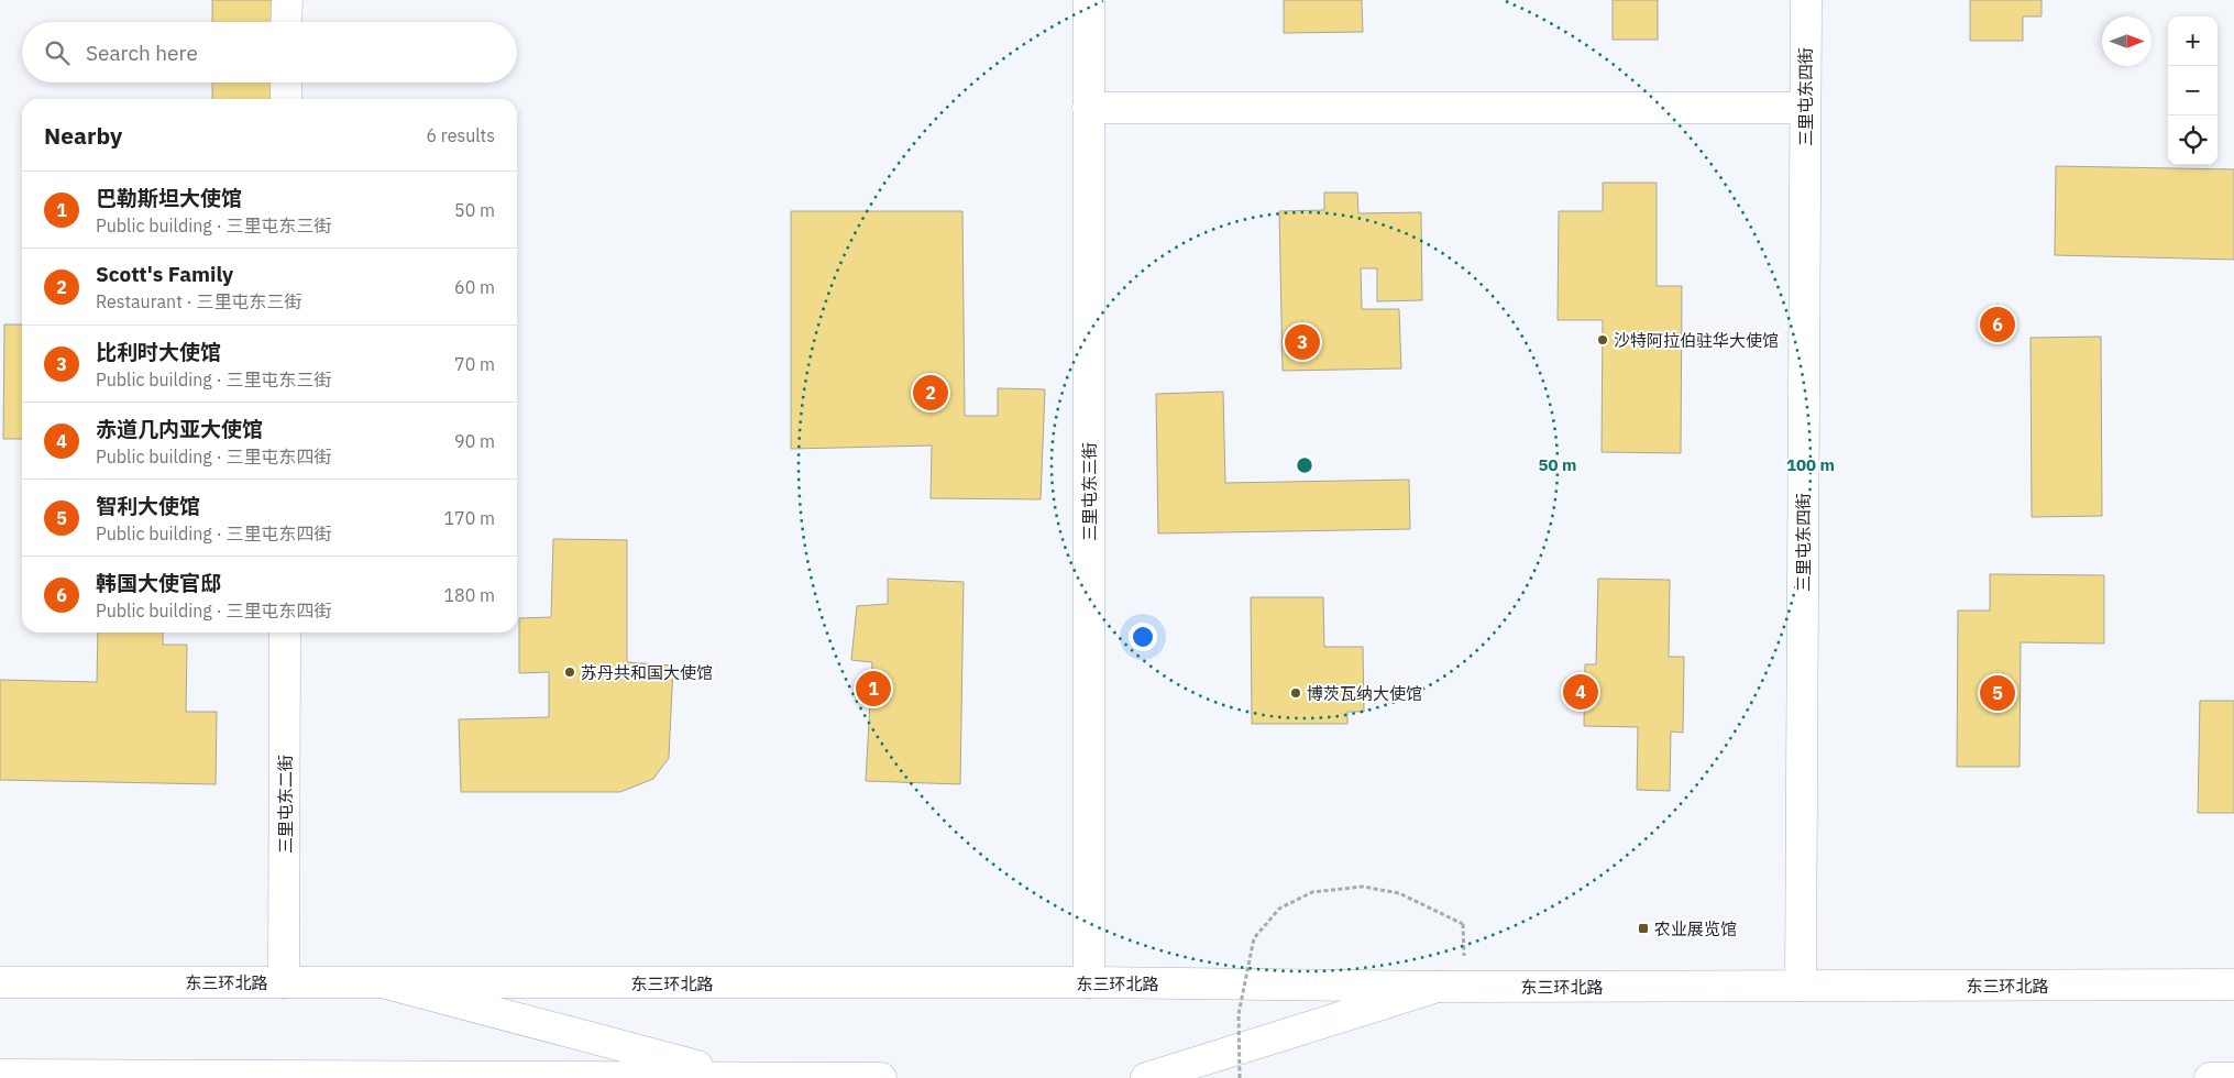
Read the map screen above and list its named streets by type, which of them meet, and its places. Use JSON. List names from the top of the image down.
{
  "streets": {
    "main road": [
      "三里屯东四街",
      "三里屯东三街",
      "三里屯东二街",
      "东三环北路"
    ]
  },
  "crossings": [
    ["三里屯东四街", "东三环北路"],
    ["三里屯东三街", "东三环北路"],
    ["三里屯东二街", "东三环北路"]
  ],
  "places": {
    "other": ["沙特阿拉伯驻华大使馆", "苏丹共和国大使馆", "博茨瓦纳大使馆"],
    "transit": ["农业展览馆"]
  },
  "north": "right",
  "page": {
    "map_buttons": ["+", "−"],
    "search": "Search here",
    "heading": ["Nearby", "6 results"],
    "list": [
      {
        "mark": "1",
        "name": "巴勒斯坦大使馆",
        "note": "Public building · 三里屯东三街",
        "value": "50 m"
      },
      {
        "mark": "2",
        "name": "Scott's Family",
        "note": "Restaurant · 三里屯东三街",
        "value": "60 m"
      },
      {
        "mark": "3",
        "name": "比利时大使馆",
        "note": "Public building · 三里屯东三街",
        "value": "70 m"
      },
      {
        "mark": "4",
        "name": "赤道几内亚大使馆",
        "note": "Public building · 三里屯东四街",
        "value": "90 m"
      },
      {
        "mark": "5",
        "name": "智利大使馆",
        "note": "Public building · 三里屯东四街",
        "value": "170 m"
      },
      {
        "mark": "6",
        "name": "韩国大使官邸",
        "note": "Public building · 三里屯东四街",
        "value": "180 m"
      }
    ],
    "pins": [
      "6",
      "3",
      "2",
      "1",
      "4",
      "5"
    ]
  },
  "rings": ["50 m", "100 m"]
}
